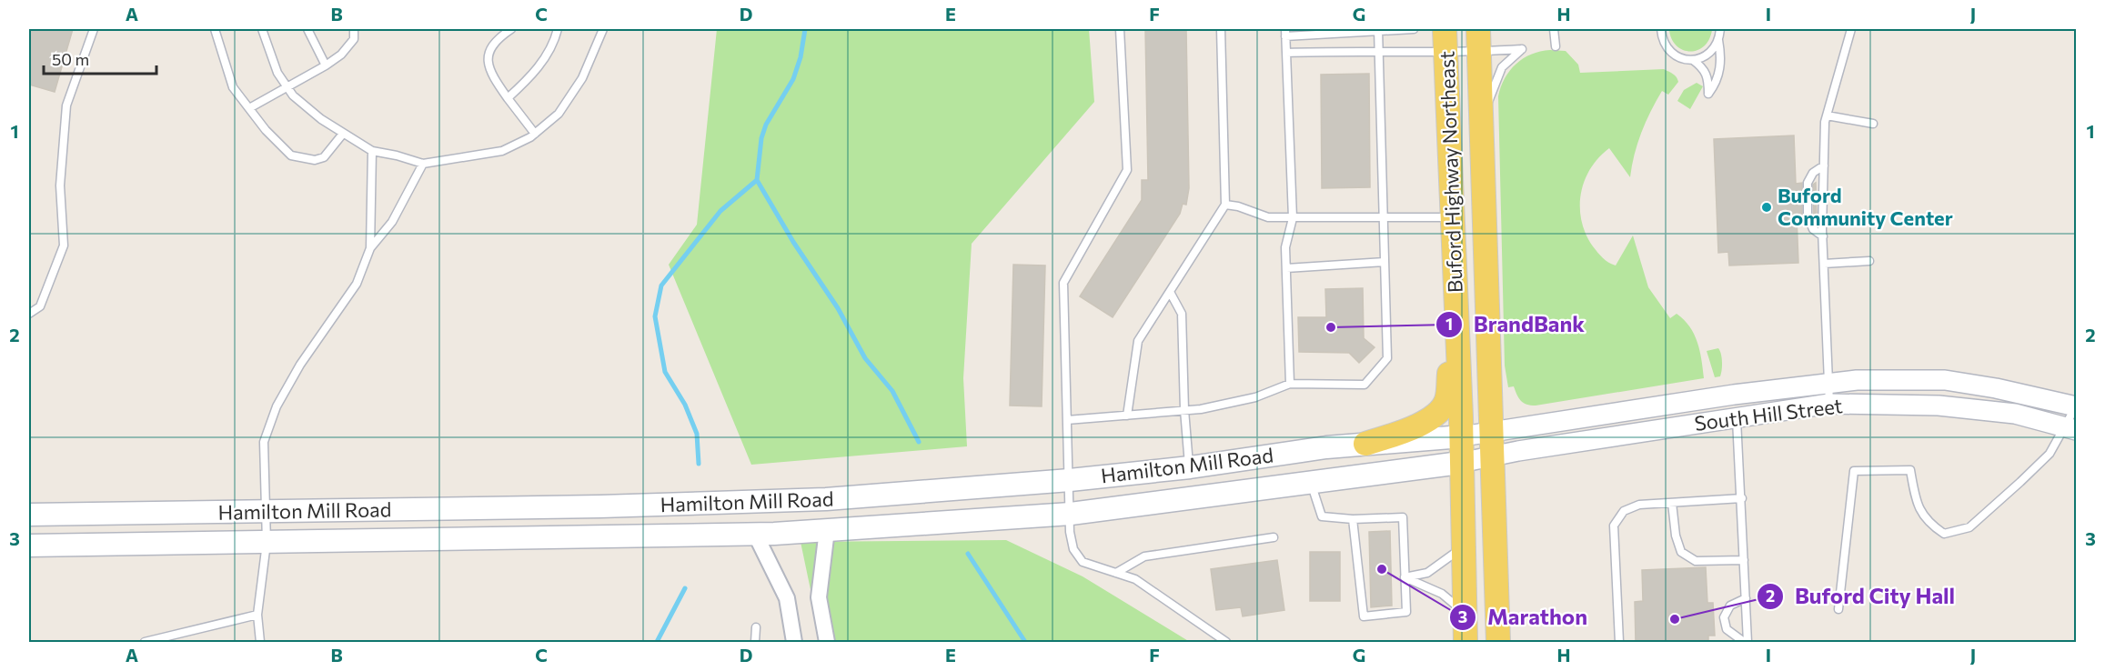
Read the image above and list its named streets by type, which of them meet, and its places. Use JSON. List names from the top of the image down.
{
  "streets": {
    "main road": ["Buford Highway Northeast", "Hamilton Mill Road"],
    "street": ["South Hill Street"]
  },
  "crossings": [
    ["Buford Highway Northeast", "South Hill Street"],
    ["Buford Highway Northeast", "Hamilton Mill Road"],
    ["South Hill Street", "Hamilton Mill Road"]
  ],
  "places": [
    "Buford Community Center",
    "BrandBank",
    "Marathon",
    "Buford City Hall"
  ],
  "scale_bar": "50 m",
  "grid": {
    "columns": [
      "A",
      "B",
      "C",
      "D",
      "E",
      "F",
      "G",
      "H",
      "I",
      "J"
    ],
    "rows": ["1", "2", "3"]
  }
}
